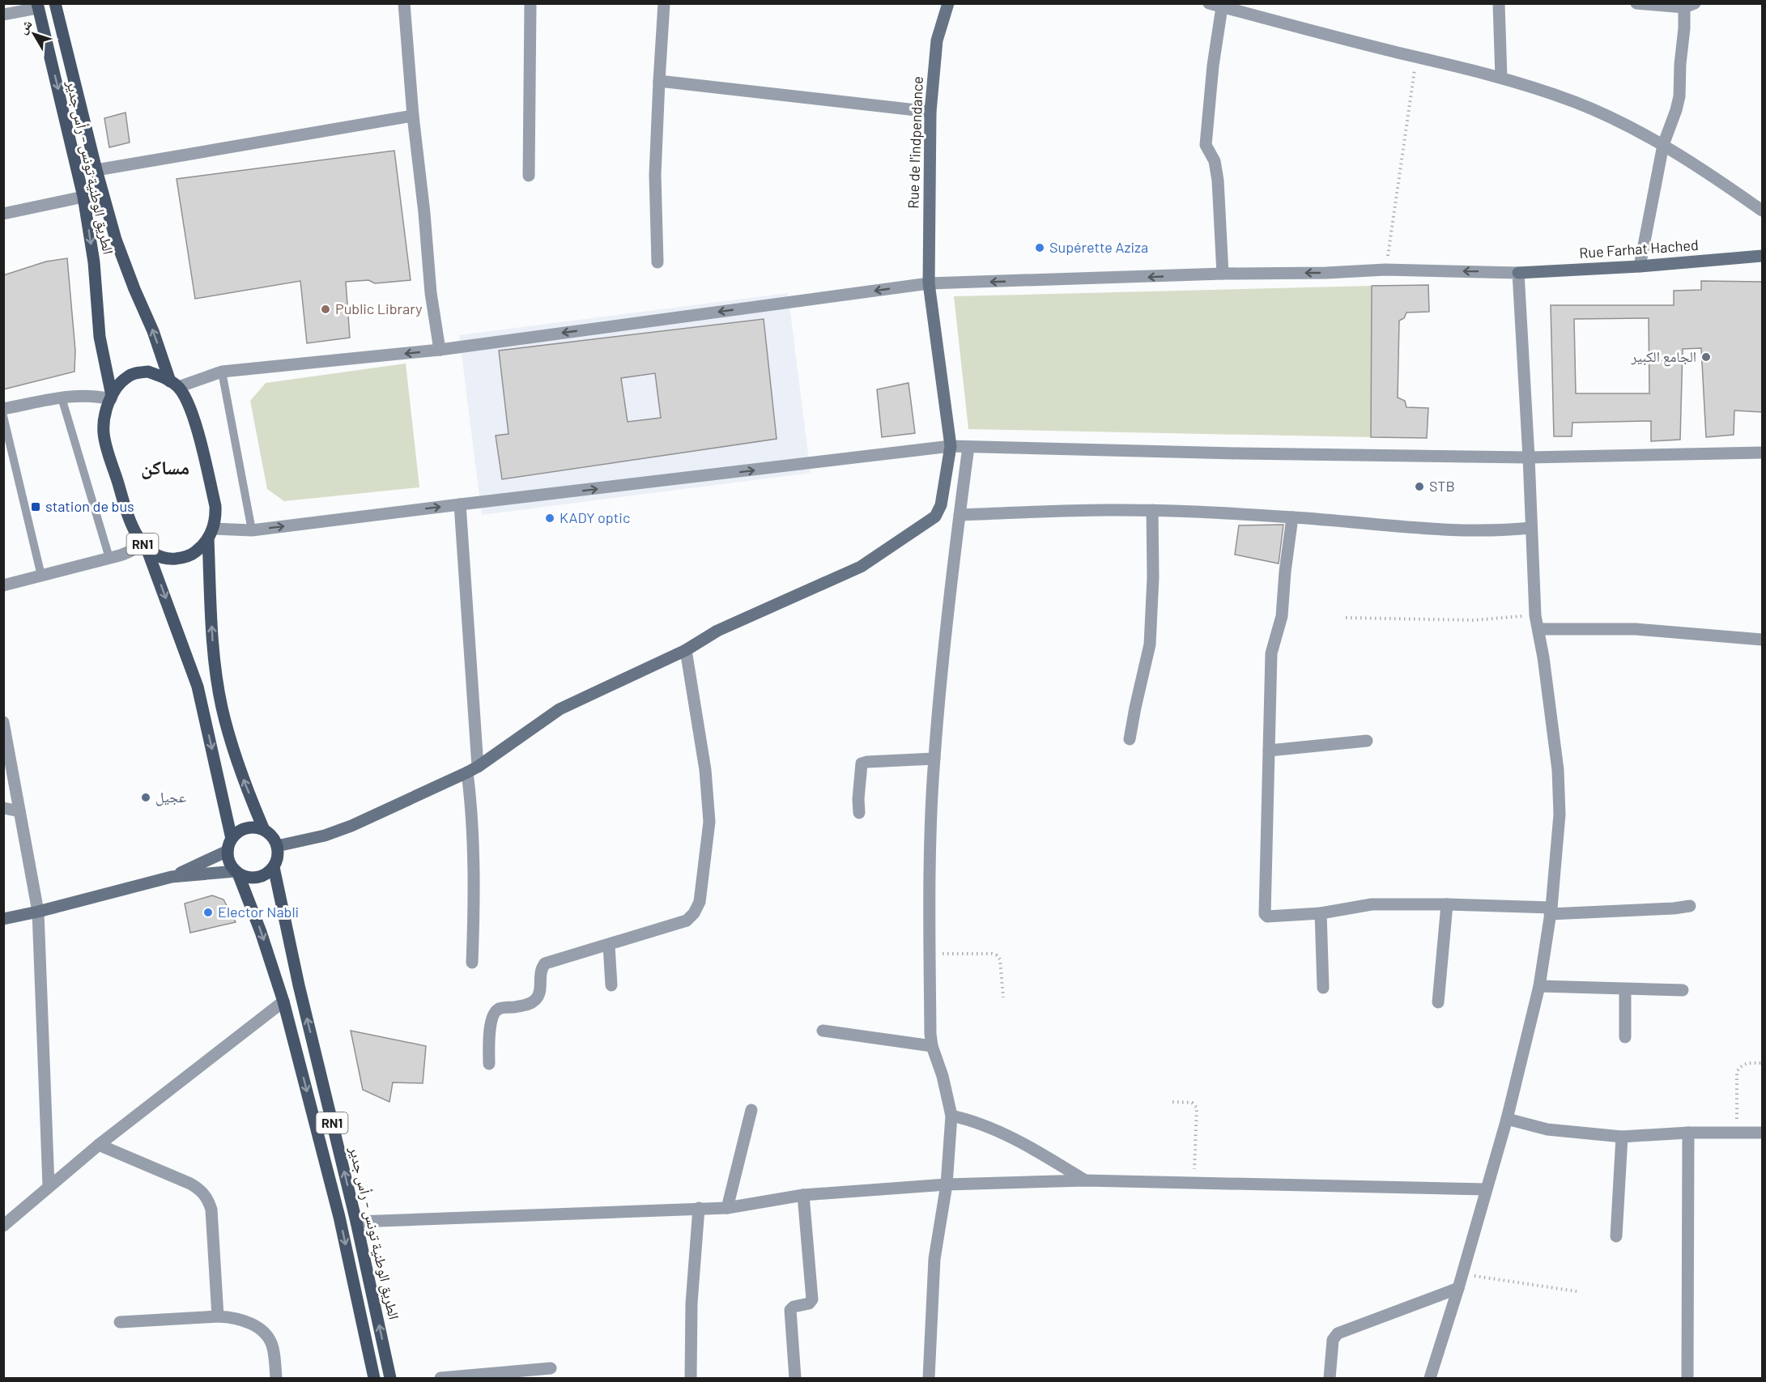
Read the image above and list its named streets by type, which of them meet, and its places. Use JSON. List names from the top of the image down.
{
  "streets": {
    "main road": ["الطريق الوطنية تونس - رأس جدير", "RN1"],
    "street": ["Rue de l'indpendance", "Rue Farhat Hached"]
  },
  "crossings": [
    ["Rue de l'indpendance", "الطريق الوطنية تونس - رأس جدير"],
    ["Rue de l'indpendance", "RN1"],
    ["الطريق الوطنية تونس - رأس جدير", "RN1"]
  ],
  "districts": ["مساكن"],
  "places": {
    "other": [
      "Supérette Aziza",
      "Public Library",
      "الجامع الكبير",
      "STB",
      "KADY optic",
      "عجيل",
      "Elector Nabli"
    ],
    "transit": ["station de bus"]
  },
  "north": "top left"
}
